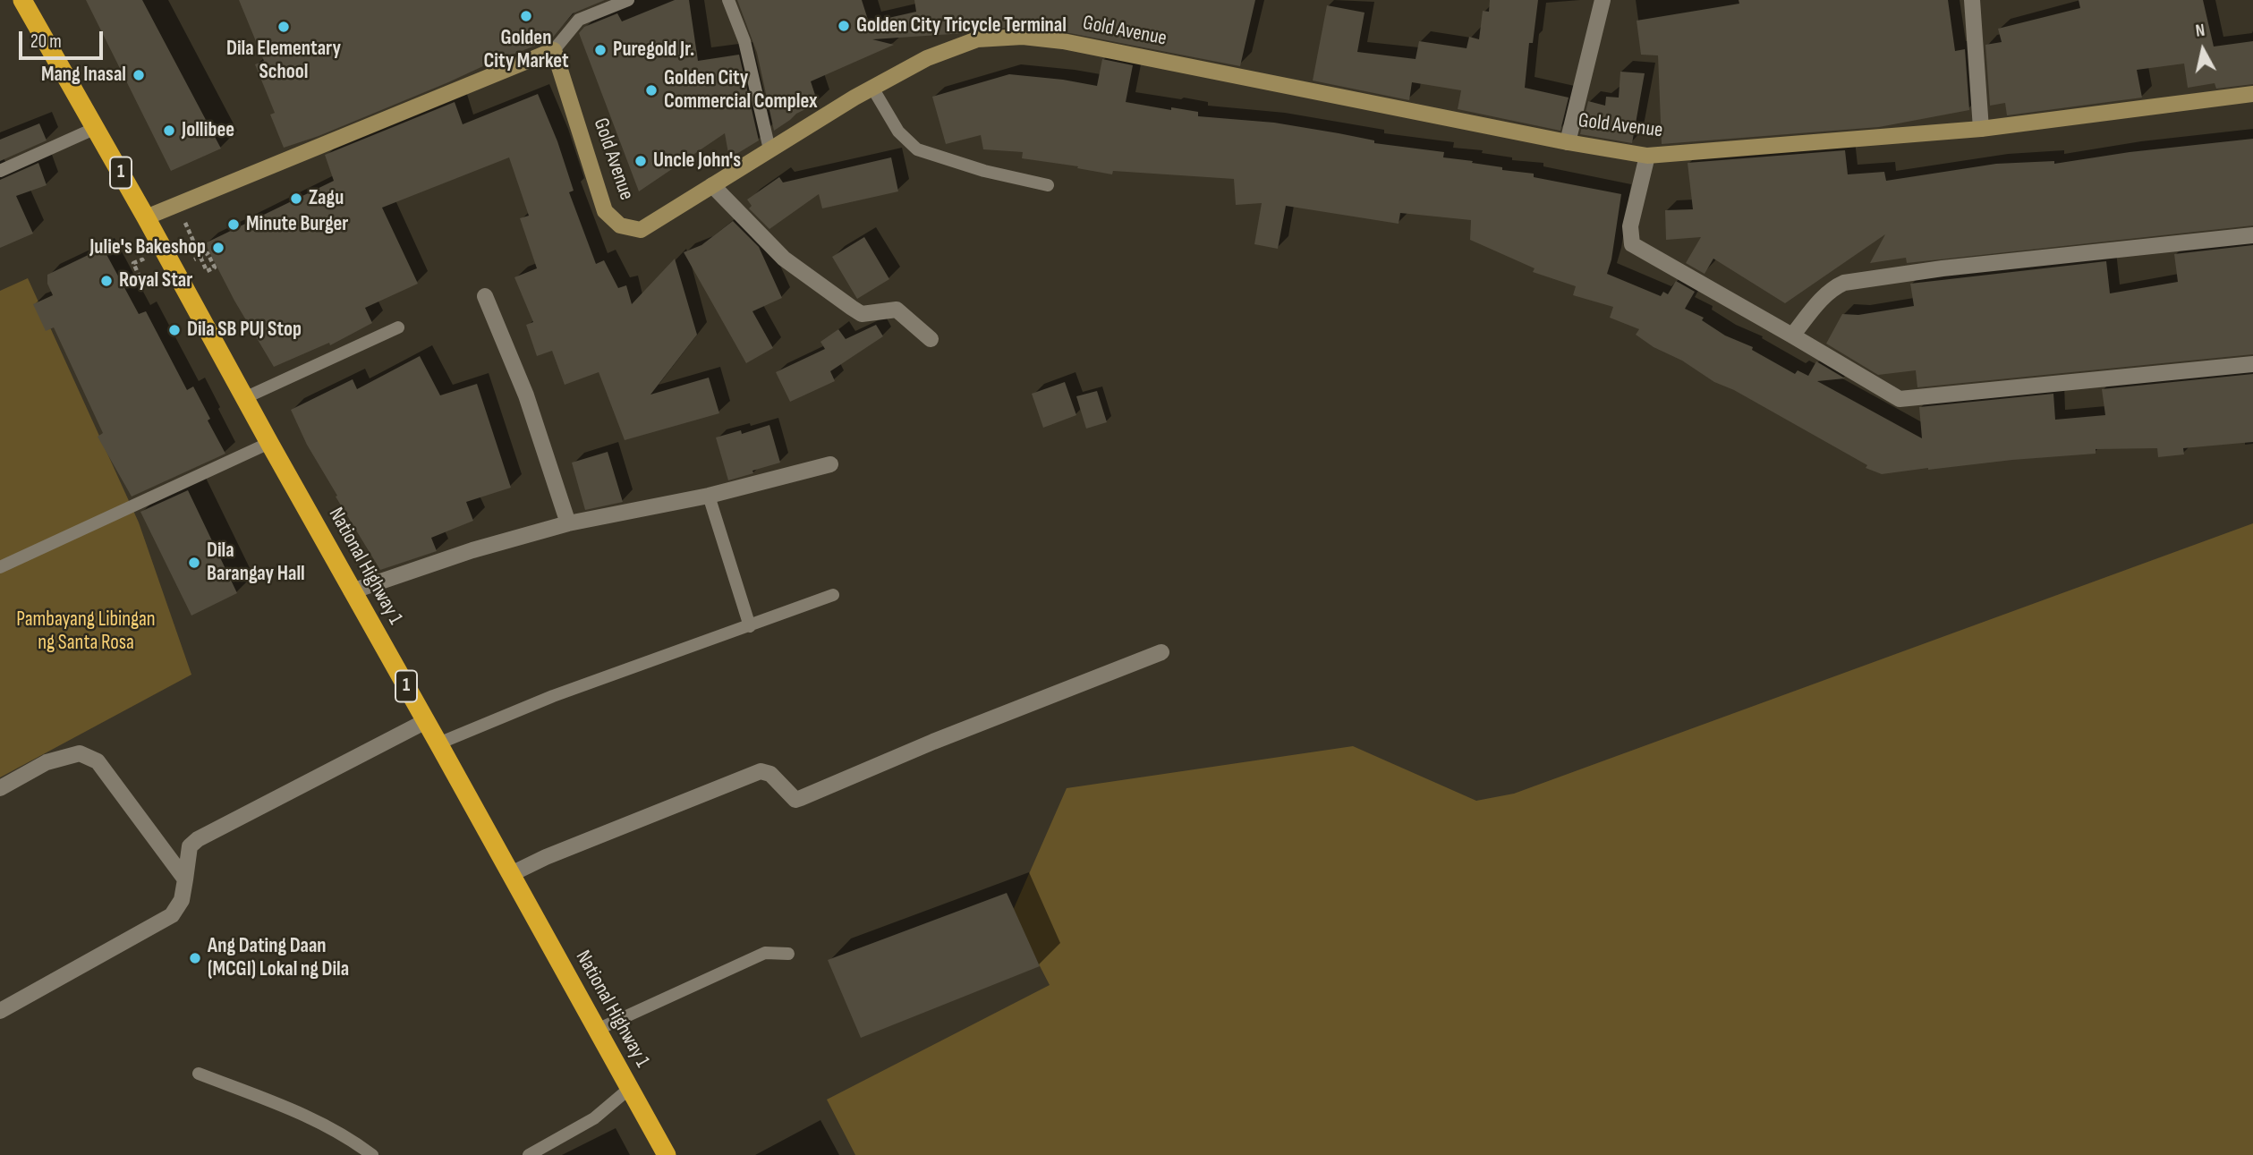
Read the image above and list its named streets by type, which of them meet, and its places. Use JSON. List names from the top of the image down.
{
  "streets": {
    "highway": ["1", "National Highway 1"],
    "street": ["Gold Avenue"]
  },
  "parks": ["Pambayang Libingan ng Santa Rosa"],
  "places": [
    "Golden City Market",
    "Golden City Tricycle Terminal",
    "Dila Elementary School",
    "Puregold Jr.",
    "Mang Inasal",
    "Golden City Commercial Complex",
    "Jollibee",
    "Uncle John's",
    "Zagu",
    "Minute Burger",
    "Julie's Bakeshop",
    "Royal Star",
    "Dila SB PUJ Stop",
    "Dila Barangay Hall",
    "Ang Dating Daan (MCGI) Lokal ng Dila"
  ],
  "scale_bar": "20 m",
  "north": "top"
}
